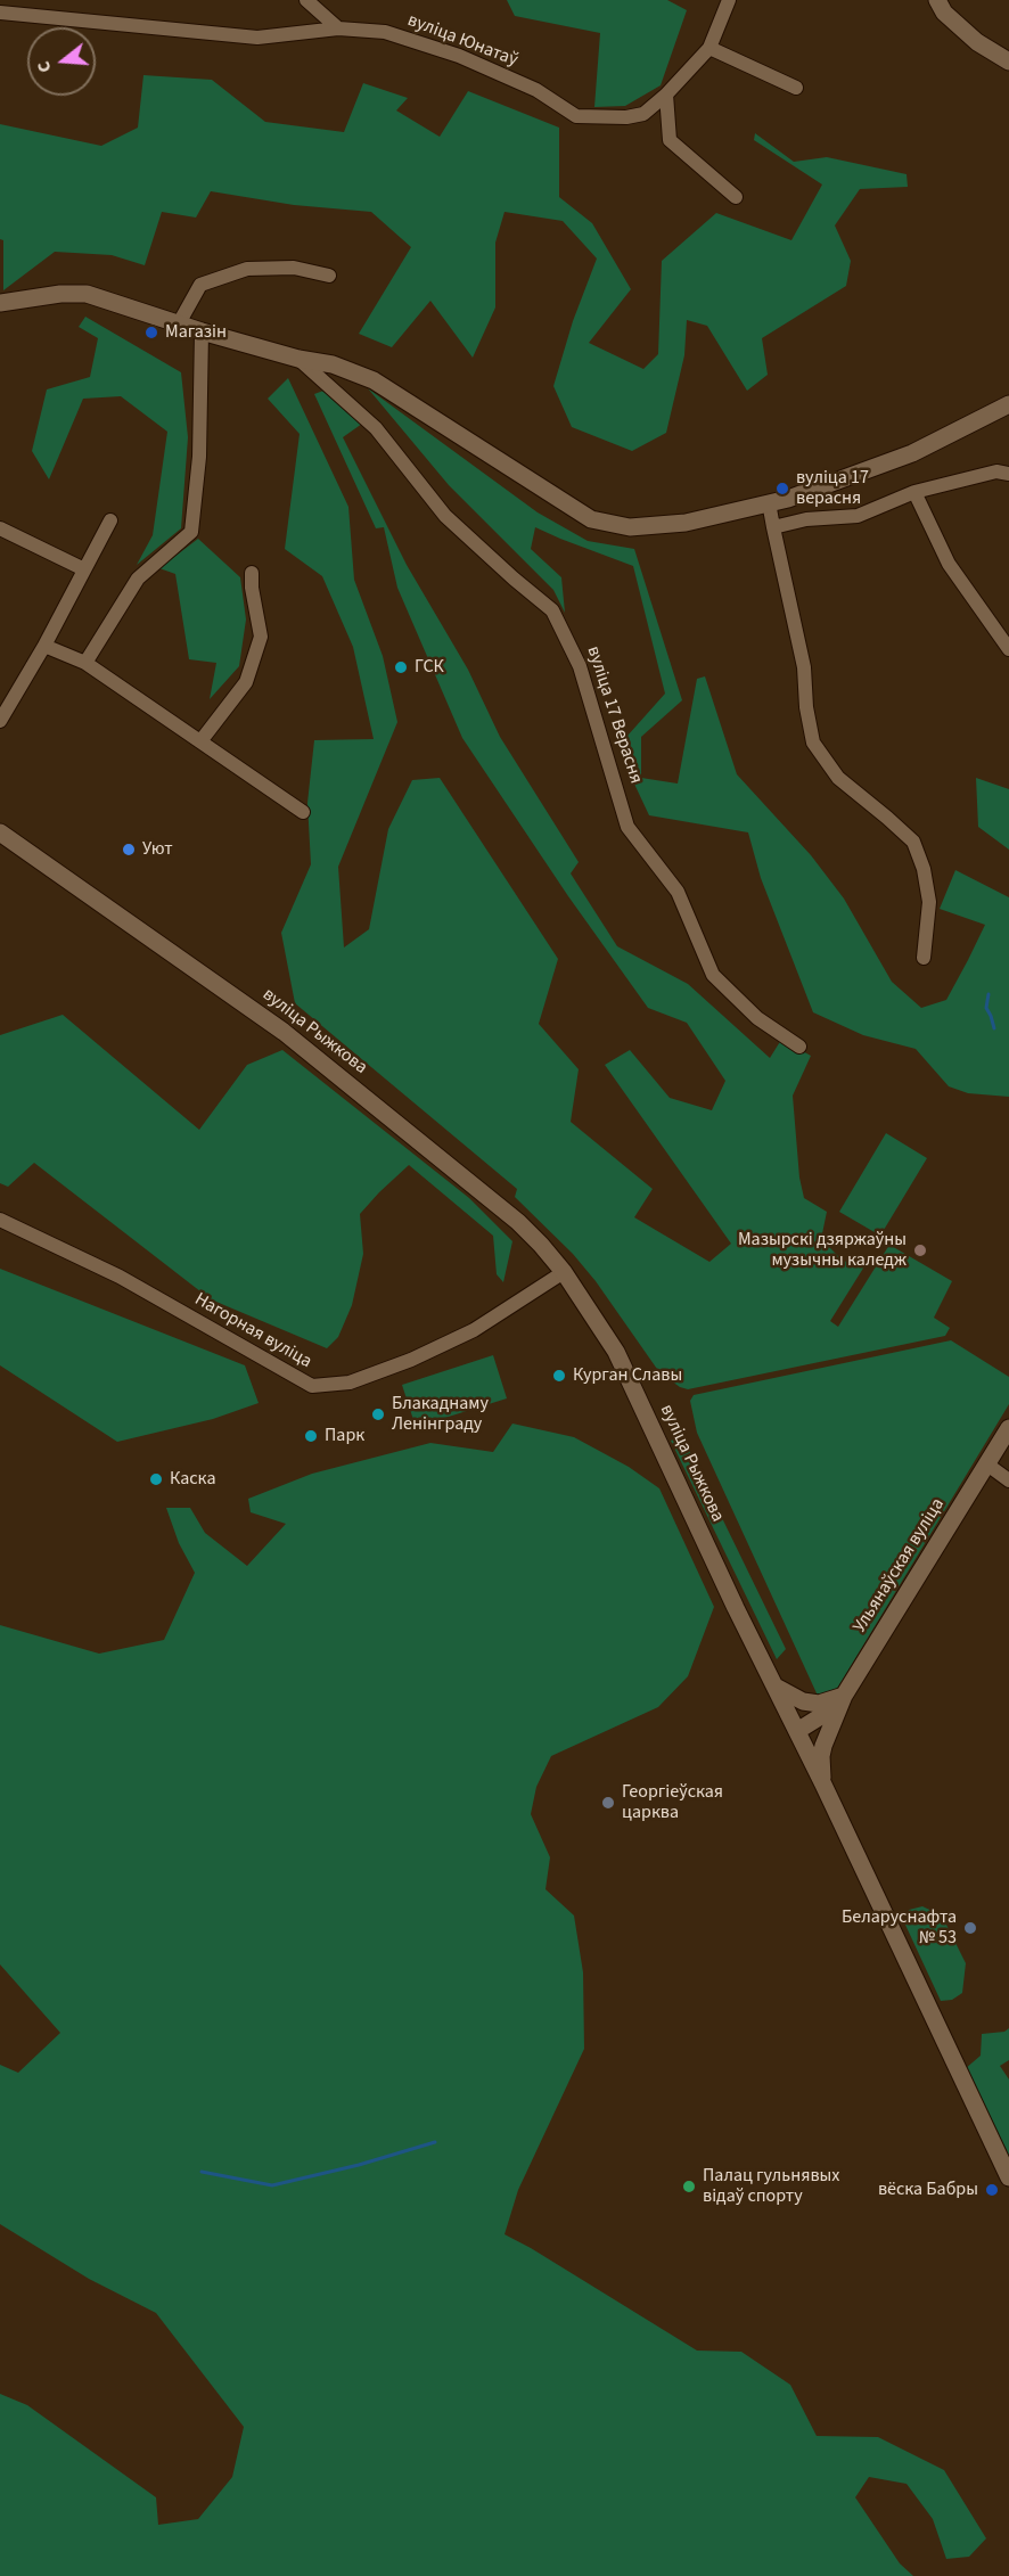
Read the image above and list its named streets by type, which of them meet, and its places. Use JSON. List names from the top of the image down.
{
  "streets": {
    "main road": ["вуліца 17 Верасня", "вуліца Рыжкова", "Ульянаўская вуліца"],
    "street": ["вуліца Юнатаў", "Нагорная вуліца"]
  },
  "crossings": [
    ["вуліца Рыжкова", "Нагорная вуліца"],
    ["вуліца Рыжкова", "Ульянаўская вуліца"]
  ],
  "places": [
    "Магазін",
    "вуліца 17 верасня",
    "ГСК",
    "Уют",
    "Мазырскі дзяржаўны музычны каледж",
    "Курган Славы",
    "Блакаднаму Ленінграду",
    "Парк",
    "Каска",
    "Георгіеўская царква",
    "Беларуснафта № 53",
    "Палац гульнявых відаў спорту",
    "вёска Бабры"
  ],
  "north": "left"
}
